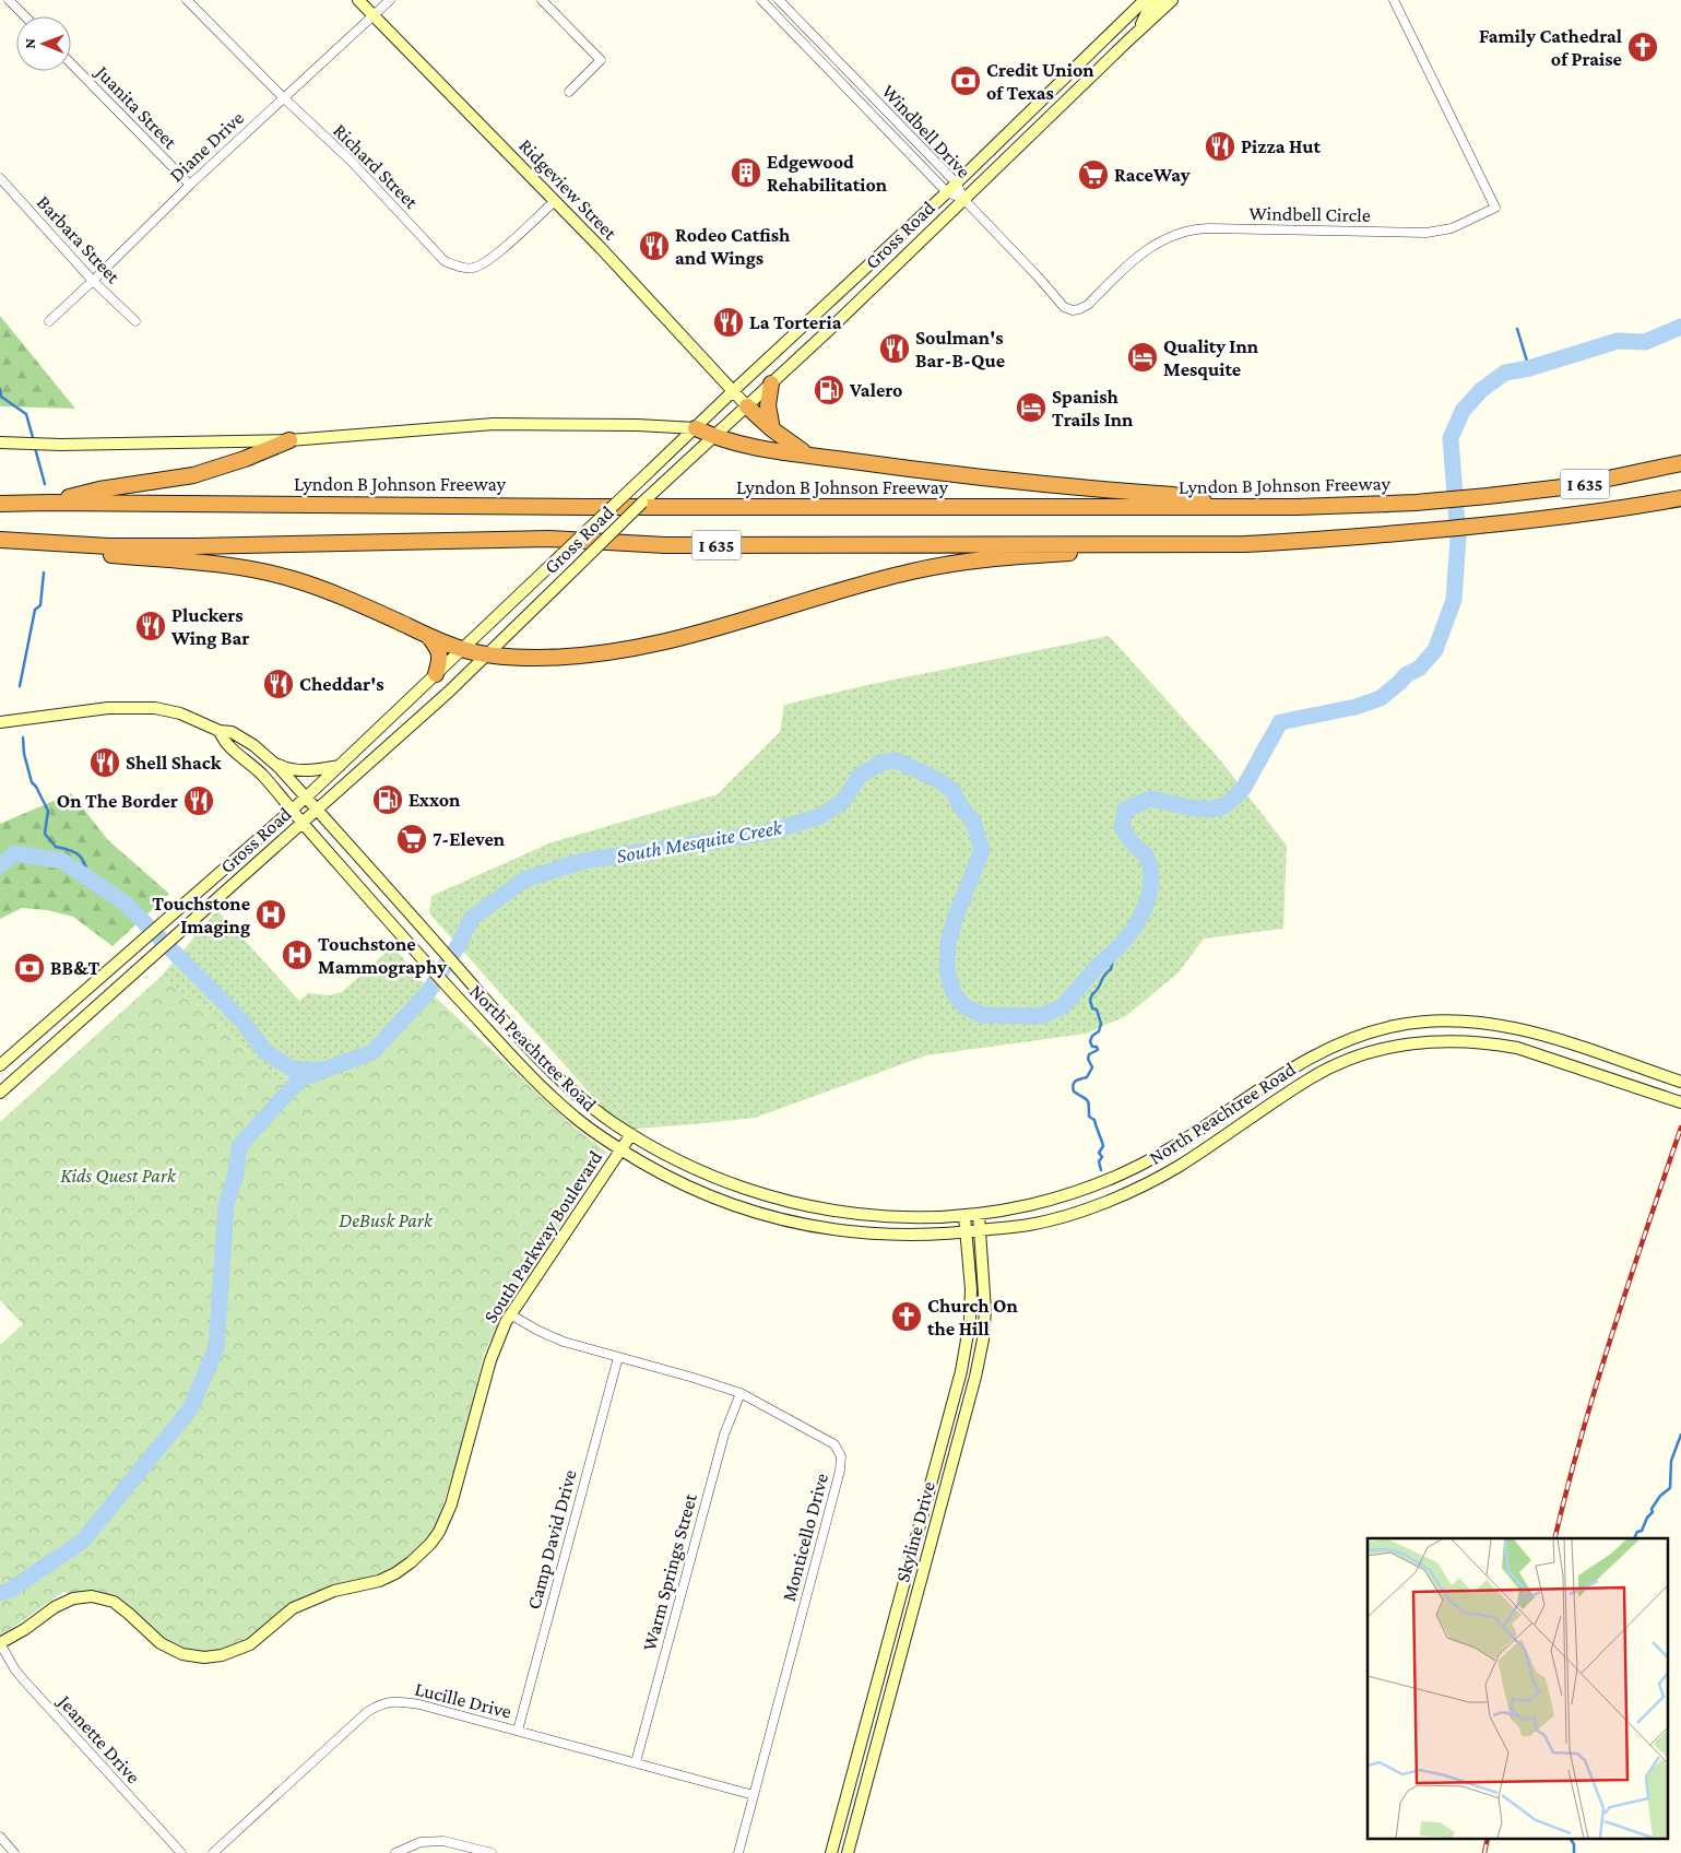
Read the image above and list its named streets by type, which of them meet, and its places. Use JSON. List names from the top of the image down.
{
  "streets": {
    "highway": ["Lyndon B Johnson Freeway", "I 635"],
    "main road": [
      "Ridgeview Street",
      "Gross Road",
      "North Peachtree Road",
      "South Parkway Boulevard",
      "Skyline Drive"
    ],
    "street": [
      "Juanita Street",
      "Windbell Drive",
      "Diane Drive",
      "Richard Street",
      "Windbell Circle",
      "Barbara Street",
      "Monticello Drive",
      "Camp David Drive",
      "Warm Springs Street",
      "Lucille Drive",
      "Jeanette Drive"
    ]
  },
  "crossings": [
    ["Juanita Street", "Diane Drive"],
    ["Windbell Drive", "Windbell Circle"],
    ["Windbell Drive", "Gross Road"],
    ["Diane Drive", "Richard Street"],
    ["Diane Drive", "Ridgeview Street"],
    ["Diane Drive", "Barbara Street"],
    ["Richard Street", "Ridgeview Street"],
    ["Ridgeview Street", "Gross Road"],
    ["Windbell Circle", "Gross Road"],
    ["Gross Road", "North Peachtree Road"],
    ["North Peachtree Road", "South Parkway Boulevard"],
    ["North Peachtree Road", "Skyline Drive"],
    ["South Parkway Boulevard", "Monticello Drive"],
    ["South Parkway Boulevard", "Jeanette Drive"],
    ["Monticello Drive", "Camp David Drive"],
    ["Monticello Drive", "Warm Springs Street"],
    ["Monticello Drive", "Lucille Drive"],
    ["Camp David Drive", "Lucille Drive"],
    ["Warm Springs Street", "Lucille Drive"]
  ],
  "water": ["South Mesquite Creek"],
  "parks": ["Kids Quest Park", "DeBusk Park"],
  "places": {
    "church": ["Family Cathedral of Praise", "Church On the Hill"],
    "bank": ["Credit Union of Texas", "BB&T"],
    "restaurant": [
      "Pizza Hut",
      "Rodeo Catfish and Wings",
      "La Torteria",
      "Soulman's Bar-B-Que",
      "Pluckers Wing Bar",
      "Cheddar's",
      "Shell Shack",
      "On The Border"
    ],
    "building": ["Edgewood Rehabilitation"],
    "supermarket": ["RaceWay", "7-Eleven"],
    "hotel": ["Quality Inn Mesquite", "Spanish Trails Inn"],
    "fuel station": ["Valero", "Exxon"],
    "hospital": ["Touchstone Imaging", "Touchstone Mammography"]
  },
  "north": "left"
}
